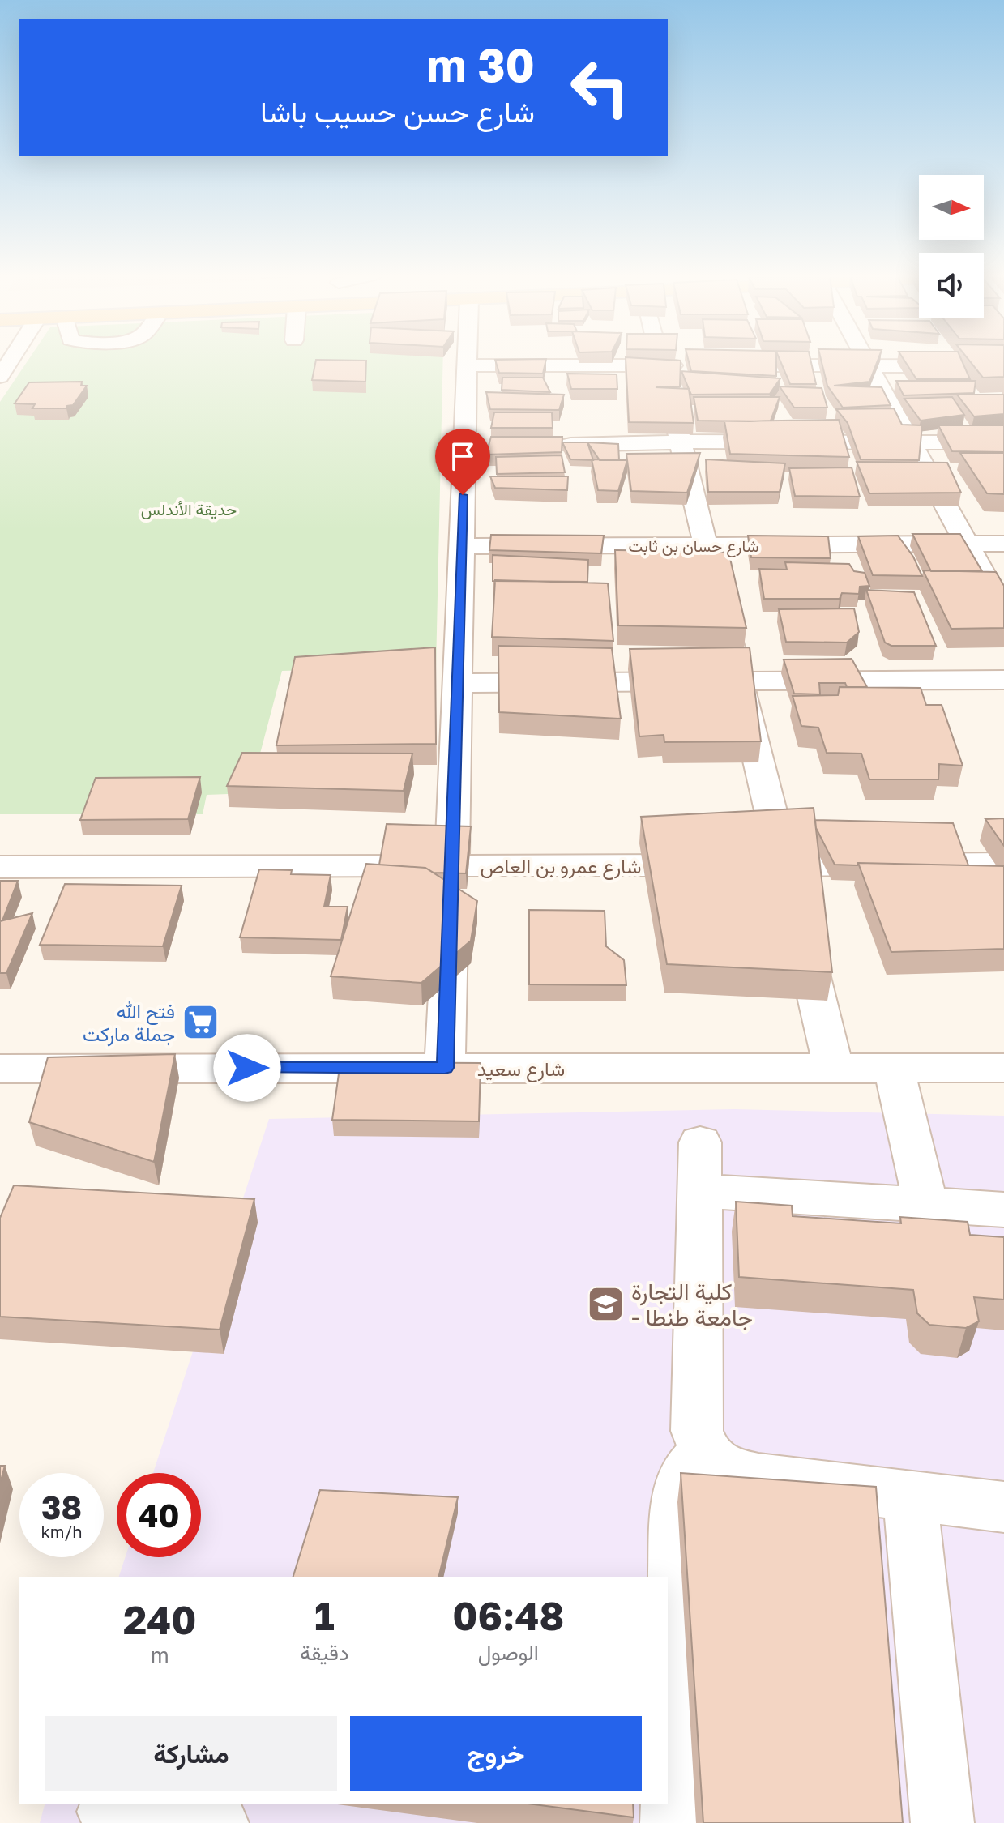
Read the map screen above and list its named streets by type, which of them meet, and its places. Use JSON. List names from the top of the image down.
{
  "streets": {
    "street": ["شارع حسان بن ثابت", "شارع عمرو بن العاص", "شارع سعيد"]
  },
  "parks": ["حديقة الأندلس"],
  "places": {
    "supermarket": ["فتح الله جملة ماركت"],
    "school or university": ["كلية التجارة - جامعة طنطا"]
  },
  "north": "right",
  "page": {
    "turn": ["30 m", "شارع حسن حسيب باشا"],
    "speed": "38 km/h",
    "limit": "40",
    "eta": [
      "06:48",
      "الوصول",
      "1",
      "دقيقة",
      "240",
      "m"
    ],
    "buttons": ["خروج", "مشاركة"]
  }
}
